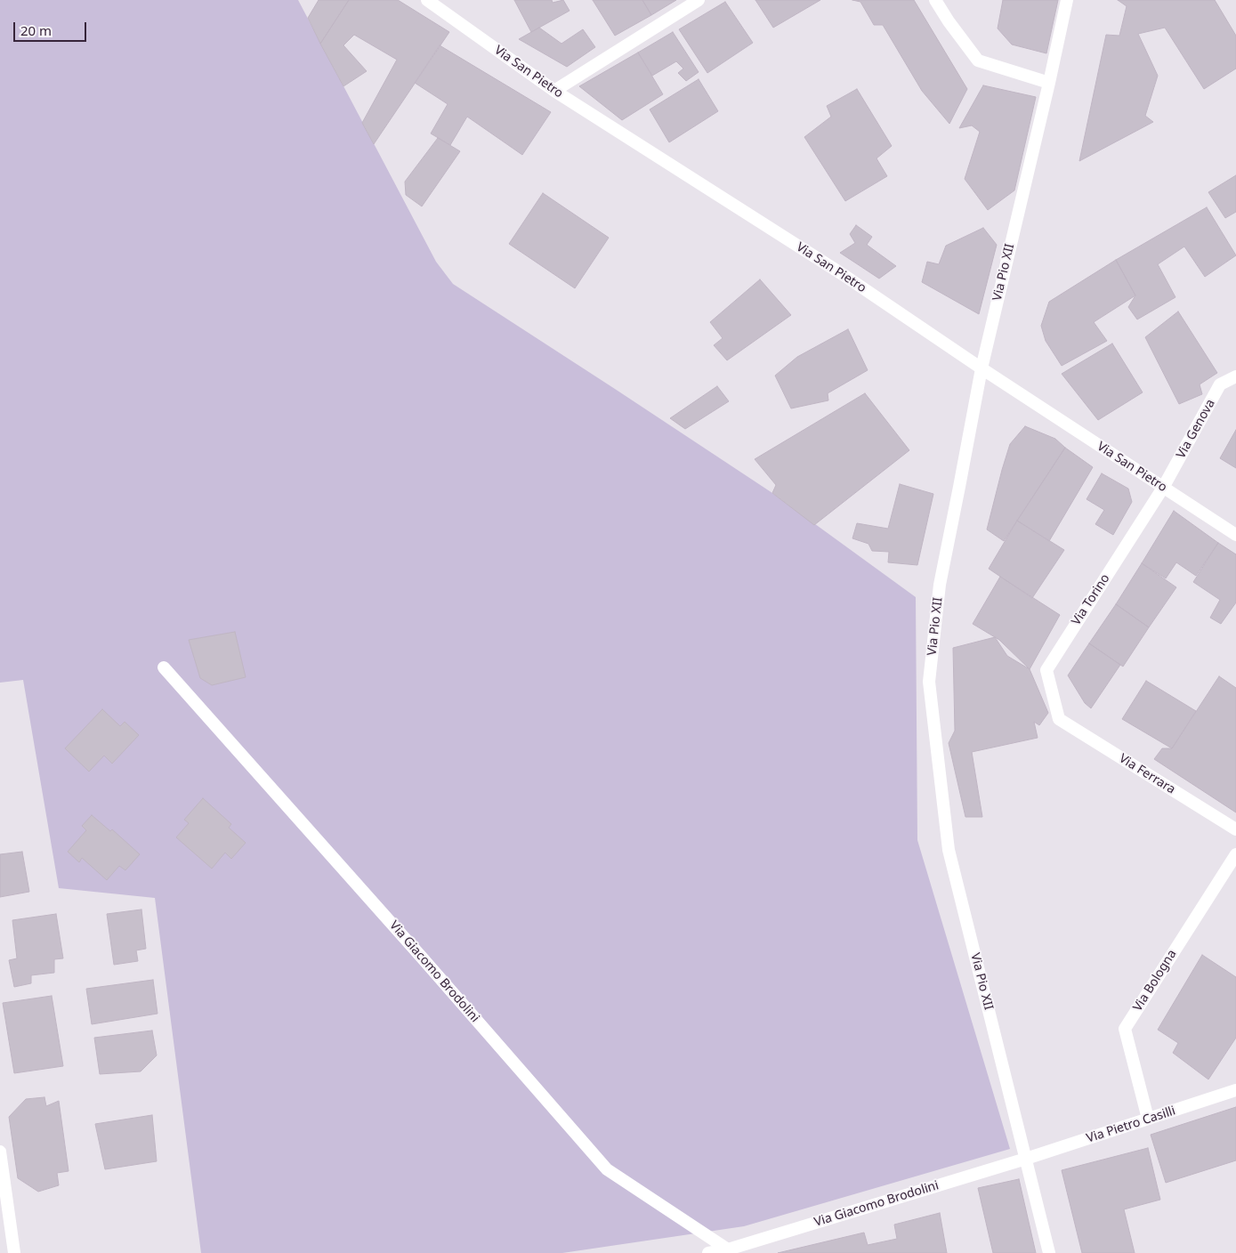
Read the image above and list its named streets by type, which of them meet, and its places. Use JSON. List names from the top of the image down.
{
  "streets": {
    "street": [
      "Via San Pietro",
      "Via Pio XII",
      "Via Genova",
      "Via Torino",
      "Via Ferrara",
      "Via Giacomo Brodolini",
      "Via Bologna",
      "Via Pietro Casilli"
    ]
  },
  "crossings": [
    ["Via San Pietro", "Via Pio XII"],
    ["Via San Pietro", "Via Genova"],
    ["Via San Pietro", "Via Torino"],
    ["Via Pio XII", "Via Giacomo Brodolini"],
    ["Via Pio XII", "Via Pietro Casilli"],
    ["Via Genova", "Via Torino"],
    ["Via Torino", "Via Ferrara"],
    ["Via Giacomo Brodolini", "Via Pietro Casilli"],
    ["Via Bologna", "Via Pietro Casilli"]
  ],
  "scale_bar": "20 m"
}
